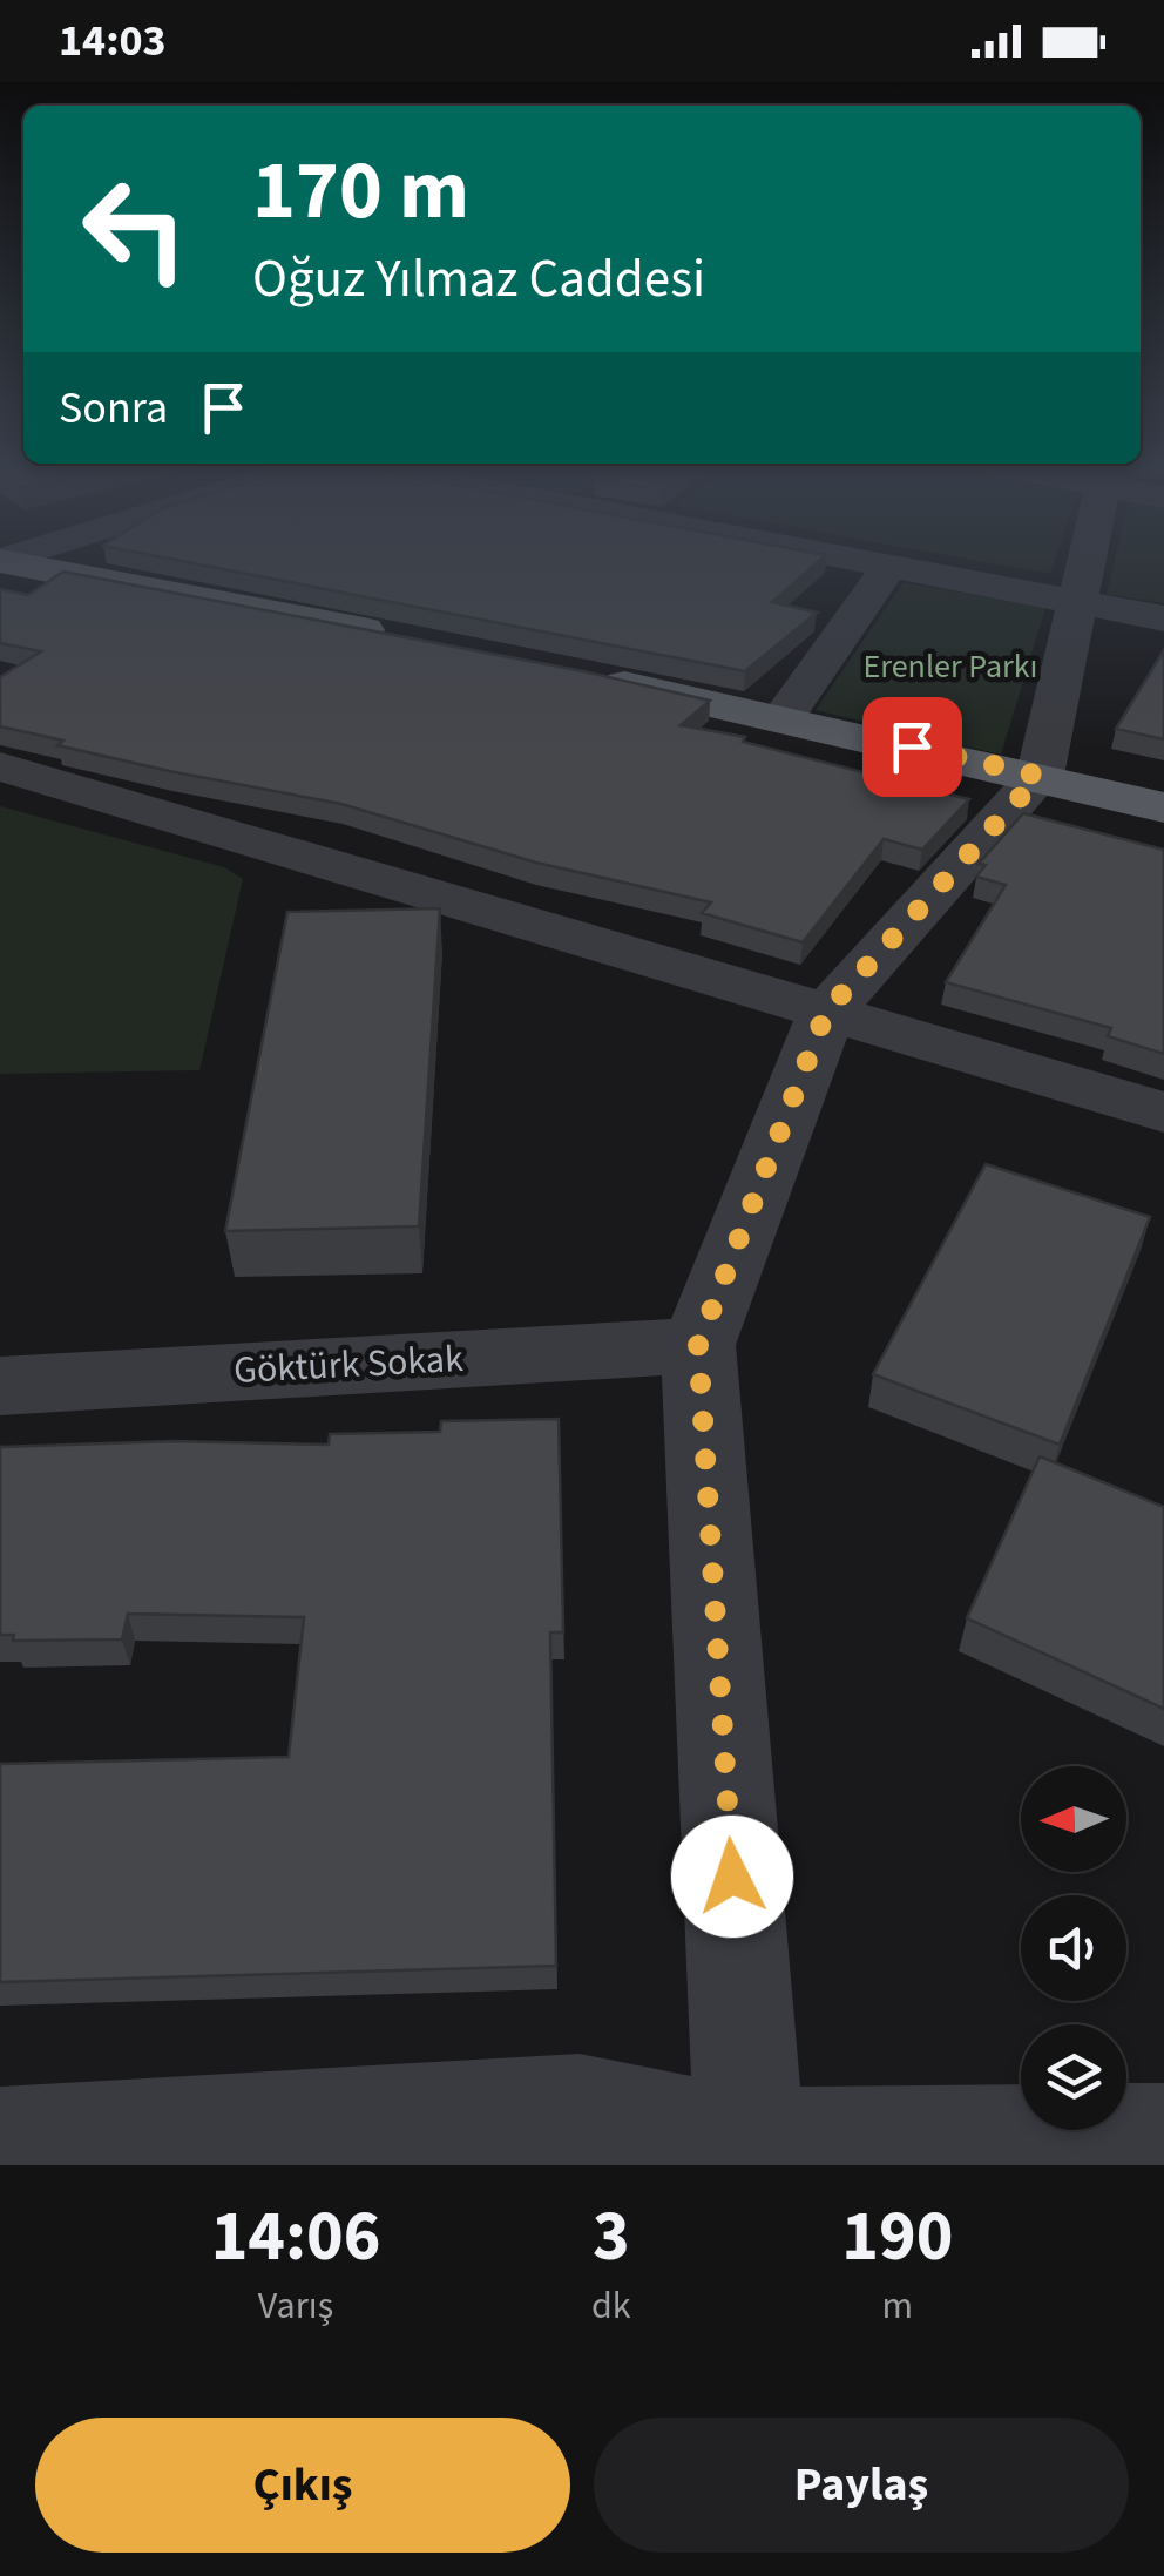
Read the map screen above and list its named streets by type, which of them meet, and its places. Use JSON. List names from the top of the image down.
{
  "streets": {
    "street": ["Göktürk Sokak"]
  },
  "parks": ["Erenler Parkı"],
  "north": "left",
  "page": {
    "status": "14:03",
    "turn": ["170 m", "Oğuz Yılmaz Caddesi"],
    "then": "Sonra",
    "eta": [
      "14:06",
      "Varış",
      "3",
      "dk",
      "190",
      "m"
    ],
    "buttons": ["Çıkış", "Paylaş"]
  }
}
